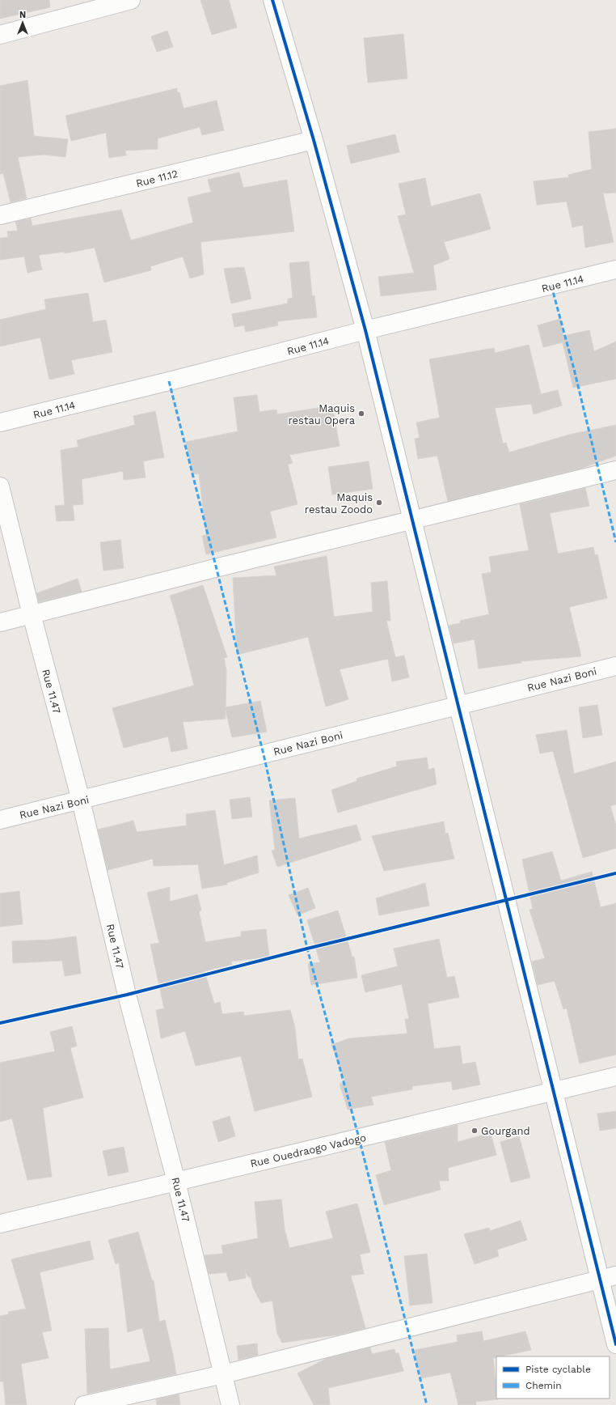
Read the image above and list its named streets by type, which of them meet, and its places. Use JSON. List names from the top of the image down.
{
  "streets": {
    "street": [
      "Rue 11.12",
      "Rue 11.14",
      "Rue Nazi Boni",
      "Rue 11.47",
      "Rue Ouedraogo Vadogo"
    ]
  },
  "crossings": [
    ["Rue Nazi Boni", "Rue 11.47"],
    ["Rue 11.47", "Rue Ouedraogo Vadogo"]
  ],
  "places": ["Maquis restau Opera", "Maquis restau Zoodo", "Gourgand"],
  "legend": ["Piste cyclable", "Chemin"],
  "north": "top"
}
